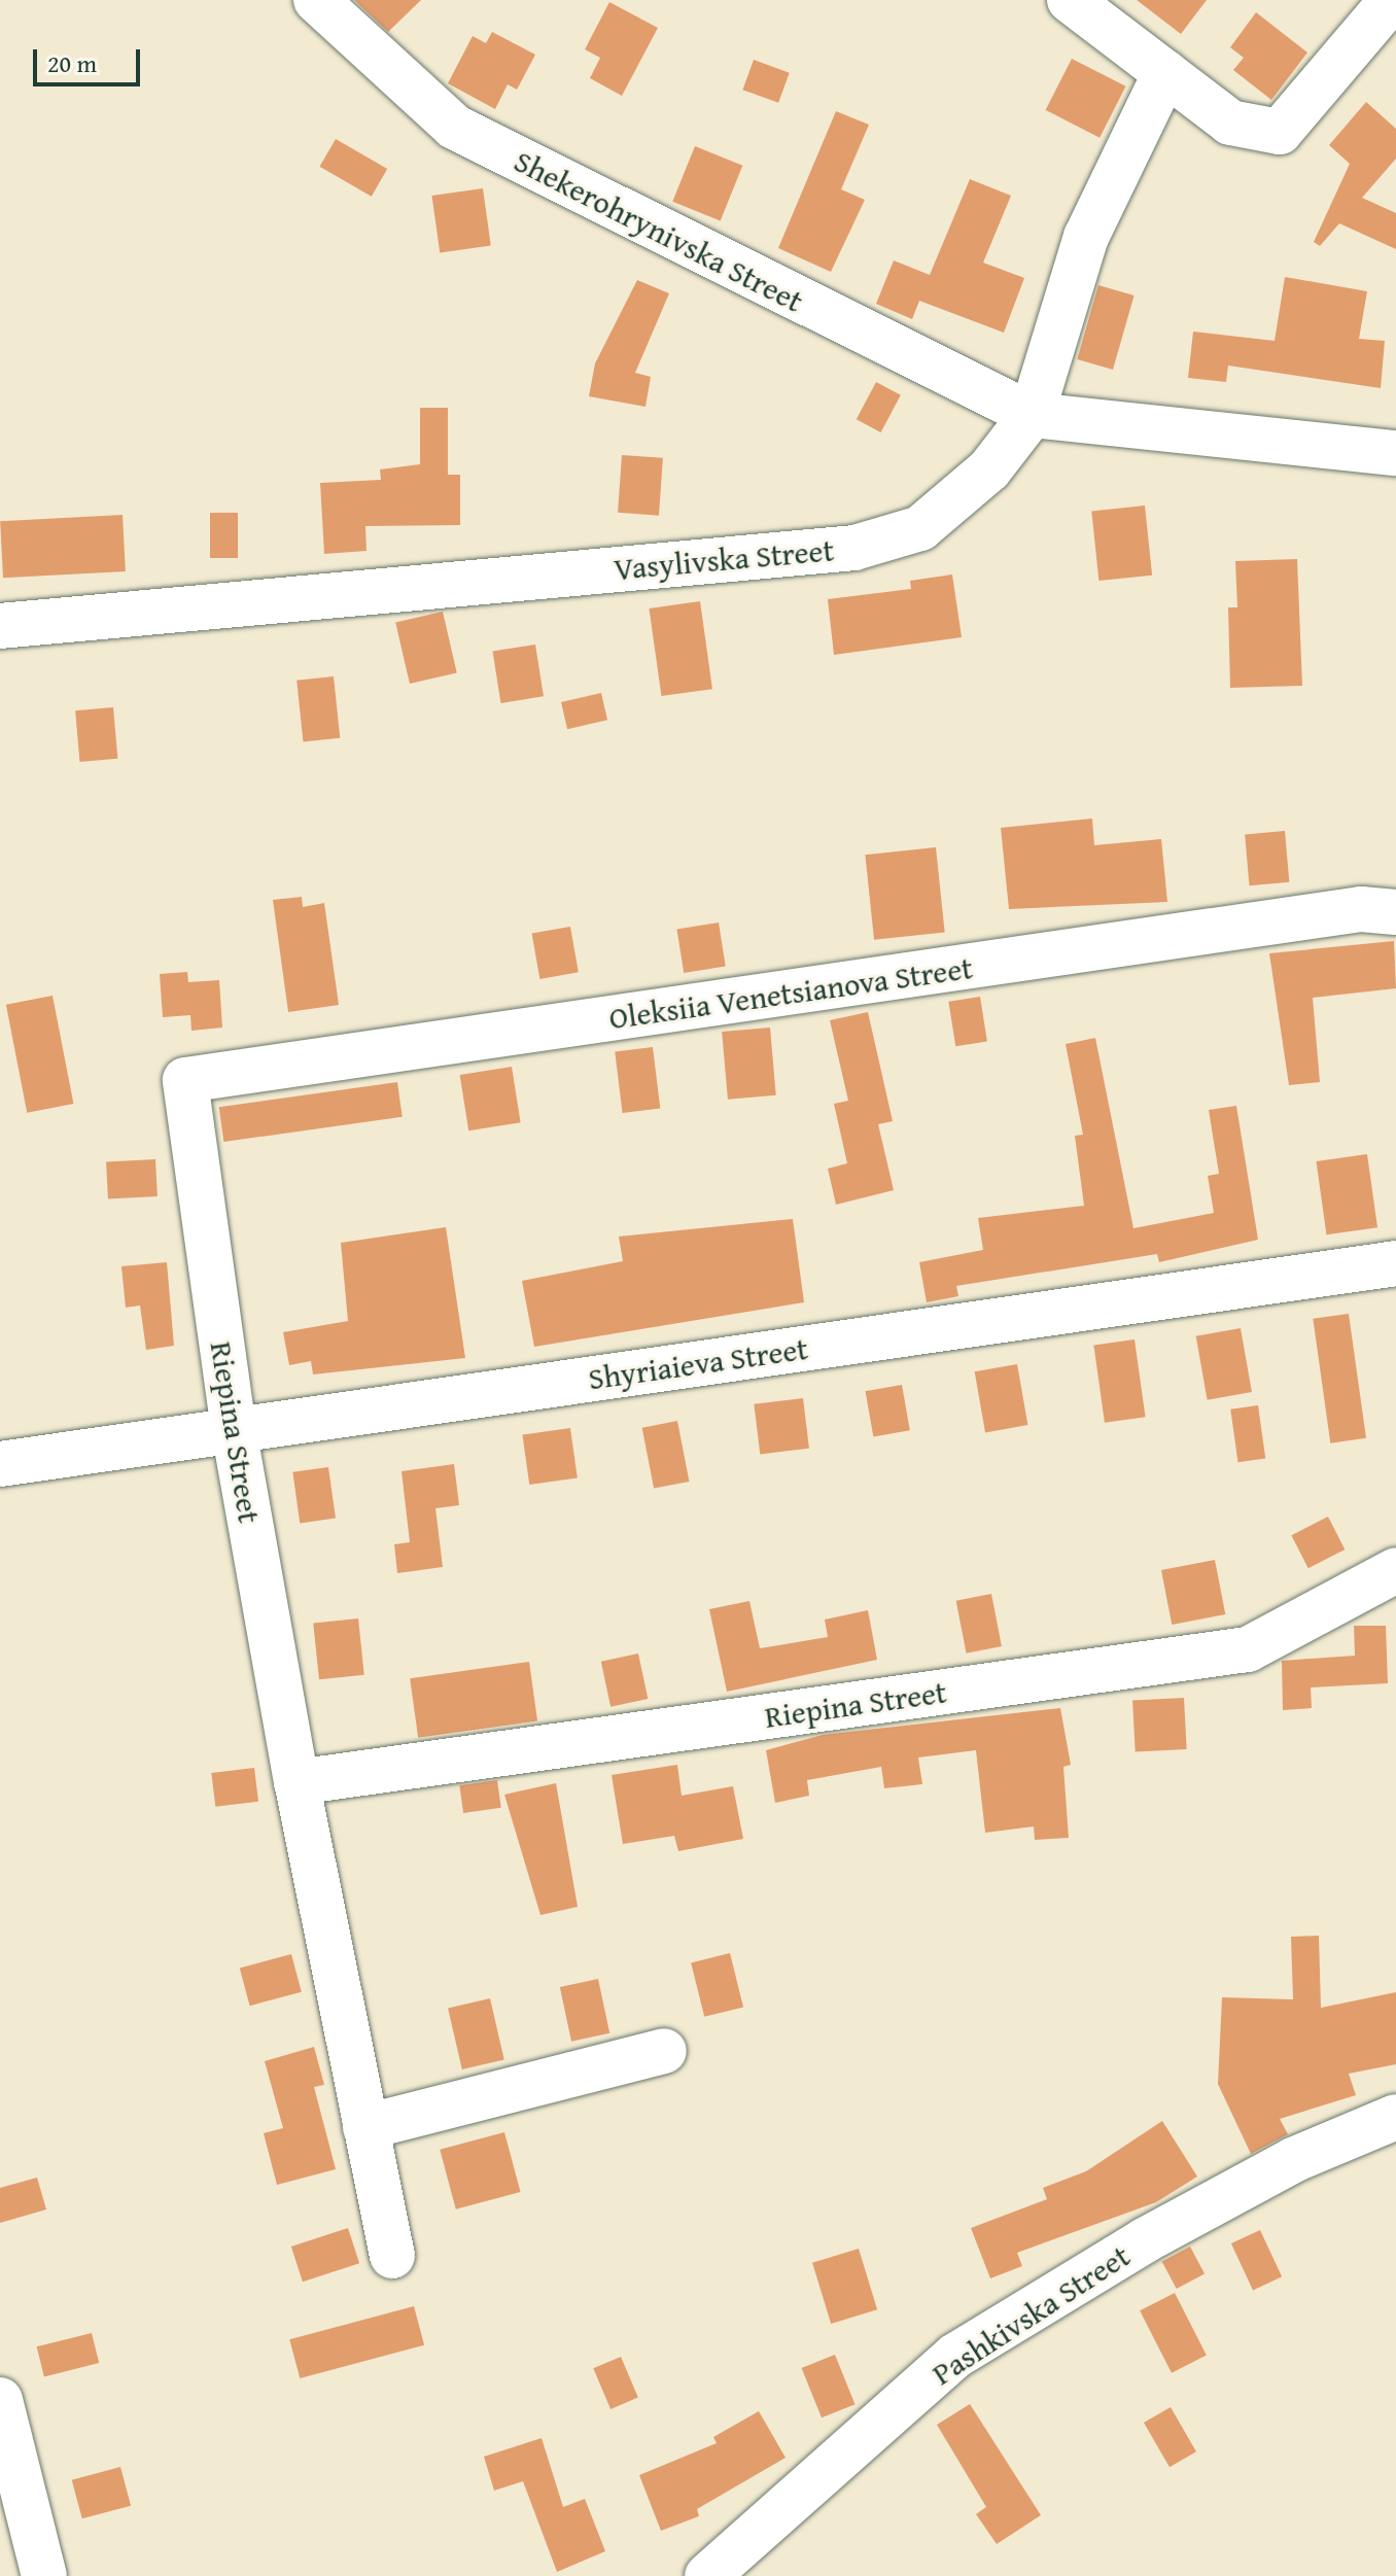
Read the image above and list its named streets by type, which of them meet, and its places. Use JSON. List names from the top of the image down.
{
  "streets": {
    "street": [
      "Shekerohrynivska Street",
      "Vasylivska Street",
      "Oleksiia Venetsianova Street",
      "Shyriaieva Street",
      "Riepina Street",
      "Pashkivska Street"
    ]
  },
  "crossings": [
    ["Shekerohrynivska Street", "Vasylivska Street"],
    ["Oleksiia Venetsianova Street", "Riepina Street"],
    ["Shyriaieva Street", "Riepina Street"]
  ],
  "scale_bar": "20 m"
}
